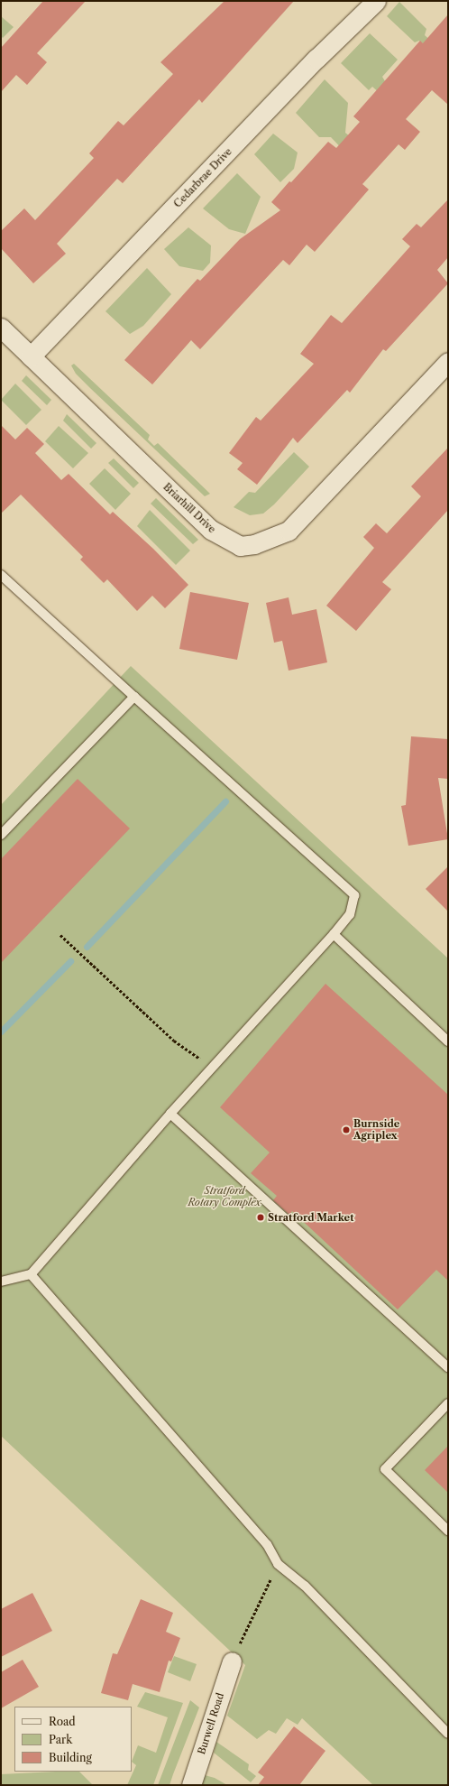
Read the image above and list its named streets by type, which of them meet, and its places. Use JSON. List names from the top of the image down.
{
  "streets": {
    "street": ["Cedarbrae Drive", "Briarhill Drive", "Burwell Road"]
  },
  "crossings": [
    ["Cedarbrae Drive", "Briarhill Drive"]
  ],
  "parks": ["Stratford Rotary Complex"],
  "places": ["Burnside Agriplex", "Stratford Market"],
  "legend": ["Road", "Park", "Building"]
}
